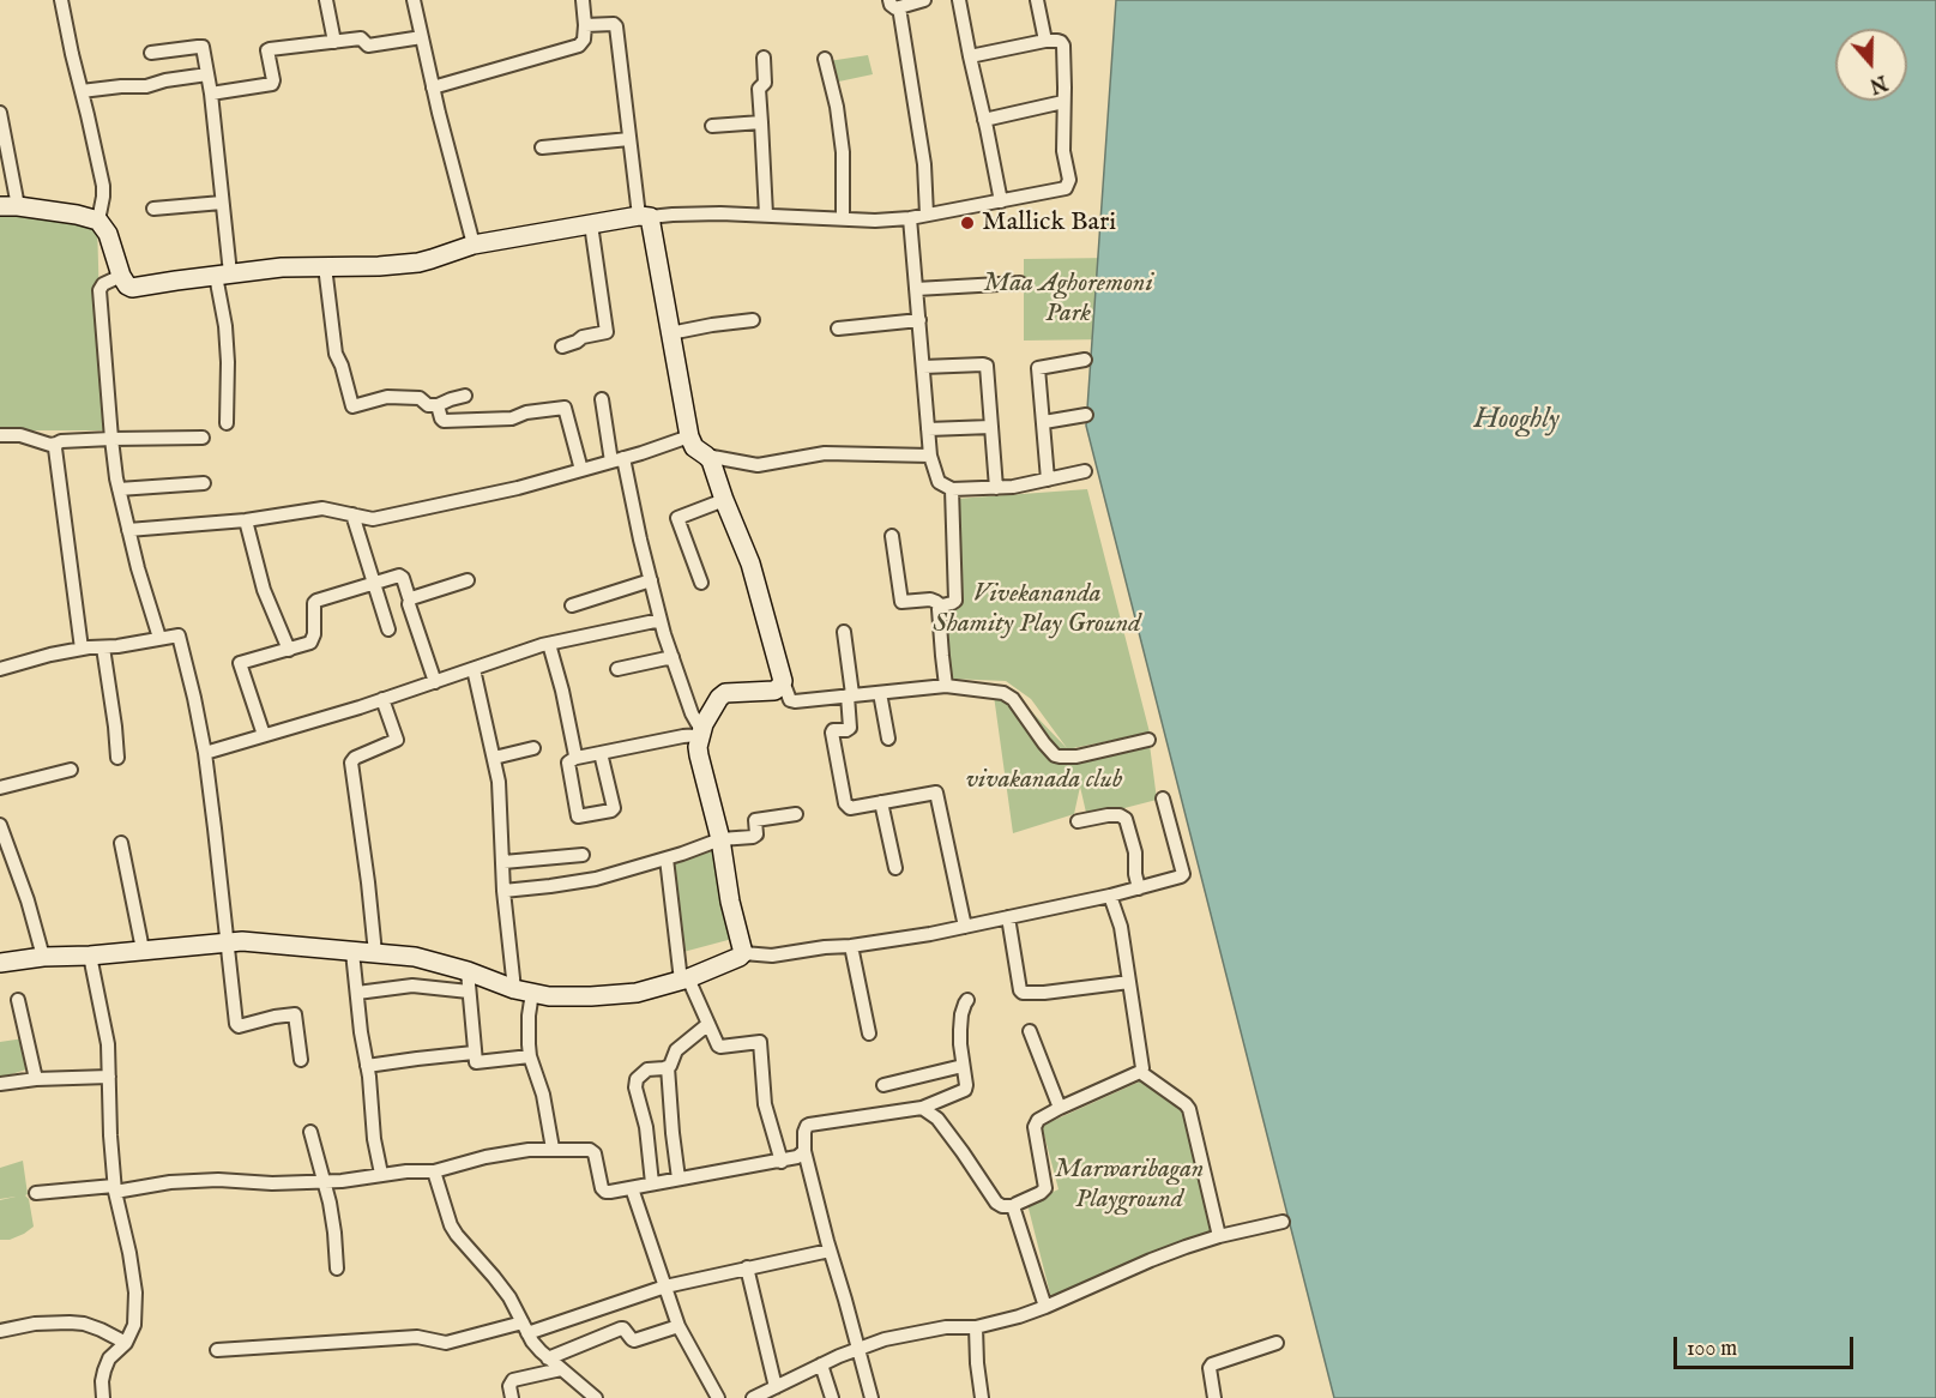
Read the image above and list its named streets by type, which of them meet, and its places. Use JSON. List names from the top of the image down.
{
  "water": ["Hooghly"],
  "parks": [
    "Maa Aghoremoni Park",
    "Vivekananda Shamity Play Ground",
    "vivakanada club",
    "Marwaribagan Playground"
  ],
  "places": ["Mallick Bari"],
  "scale_bar": "100 m",
  "north": "bottom"
}
